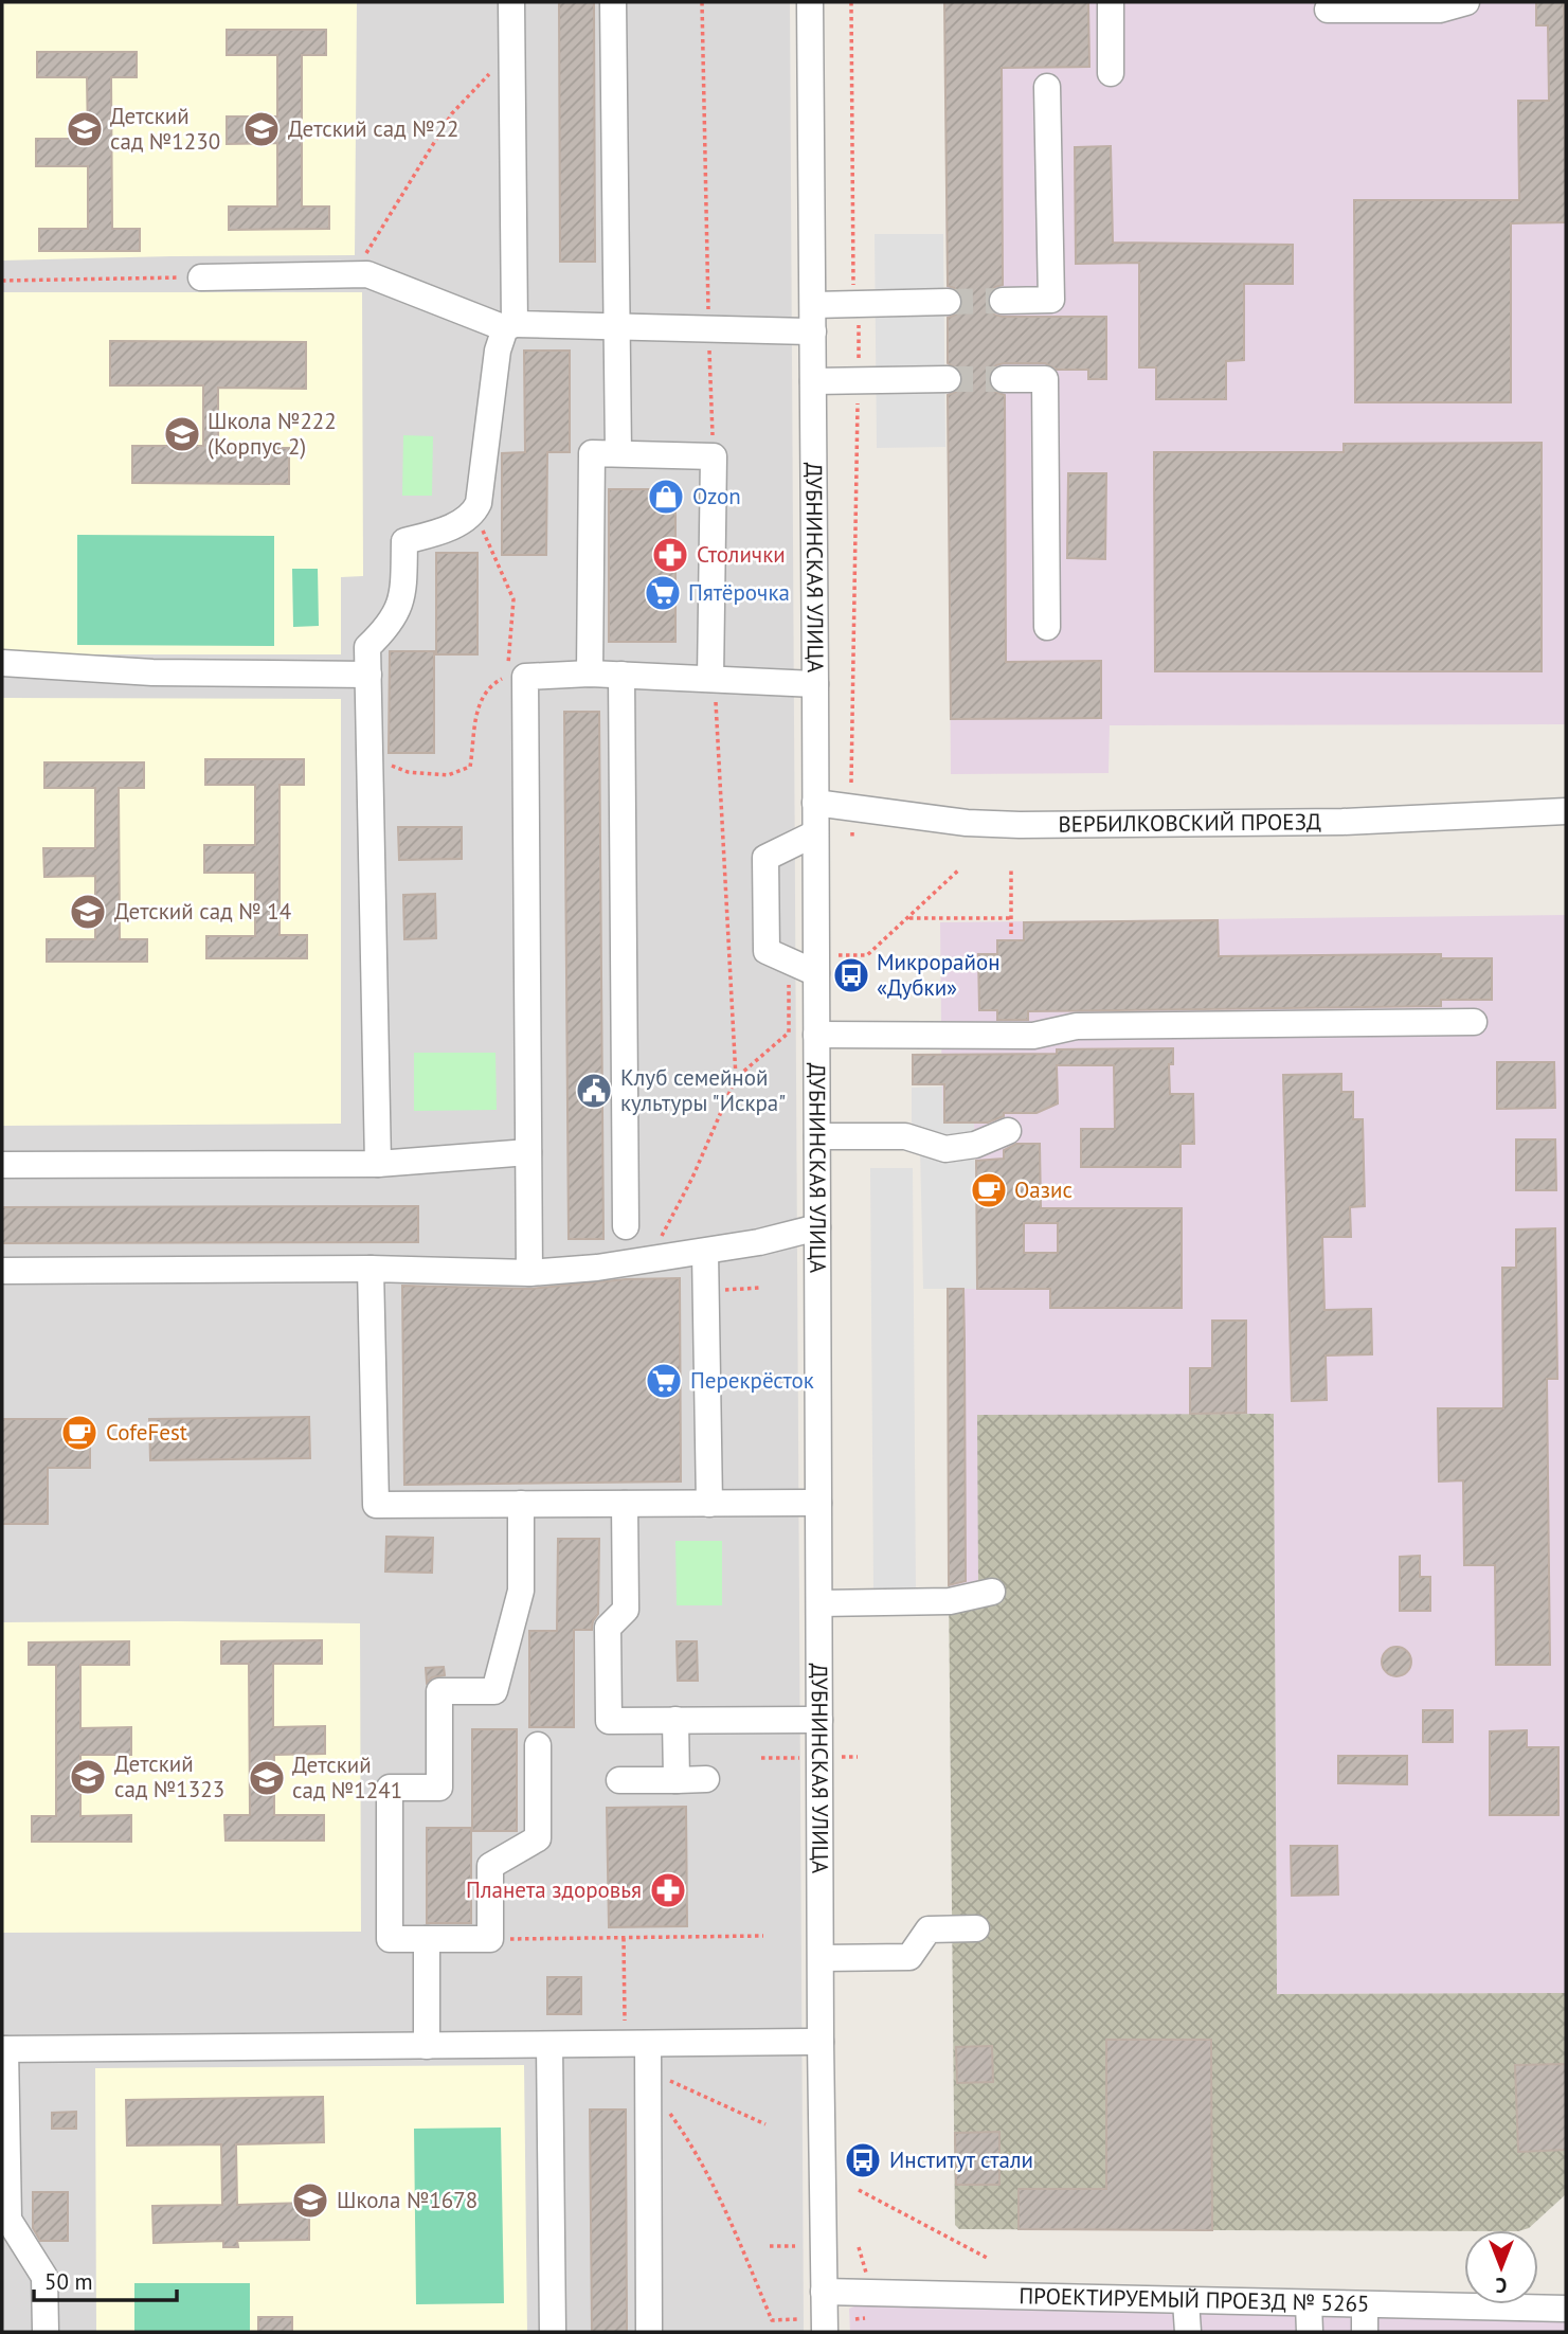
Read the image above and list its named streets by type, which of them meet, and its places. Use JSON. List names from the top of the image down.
{
  "streets": {
    "street": ["ДУБНИНСКАЯ УЛИЦА", "ВЕРБИЛКОВСКИЙ ПРОЕЗД", "ПРОЕКТИРУЕМЫЙ ПРОЕЗД № 5265"]
  },
  "crossings": [
    ["ДУБНИНСКАЯ УЛИЦА", "ВЕРБИЛКОВСКИЙ ПРОЕЗД"],
    ["ДУБНИНСКАЯ УЛИЦА", "ПРОЕКТИРУЕМЫЙ ПРОЕЗД № 5265"]
  ],
  "places": {
    "school or university": [
      "Детский сад №1230",
      "Детский сад №22",
      "Школа №222 (Корпус 2)",
      "Детский сад № 14",
      "Детский сад №1323",
      "Детский сад №1241",
      "Школа №1678"
    ],
    "shop": ["Ozon"],
    "pharmacy": ["Столички", "Планета здоровья"],
    "supermarket": ["Пятёрочка", "Перекрёсток"],
    "bus stop": ["Микрорайон «Дубки»", "Институт стали"],
    "public building": ["Клуб семейной культуры \"Искра\""],
    "cafe": ["Оазис", "CofeFest"]
  },
  "scale_bar": "50 m",
  "north": "bottom"
}
